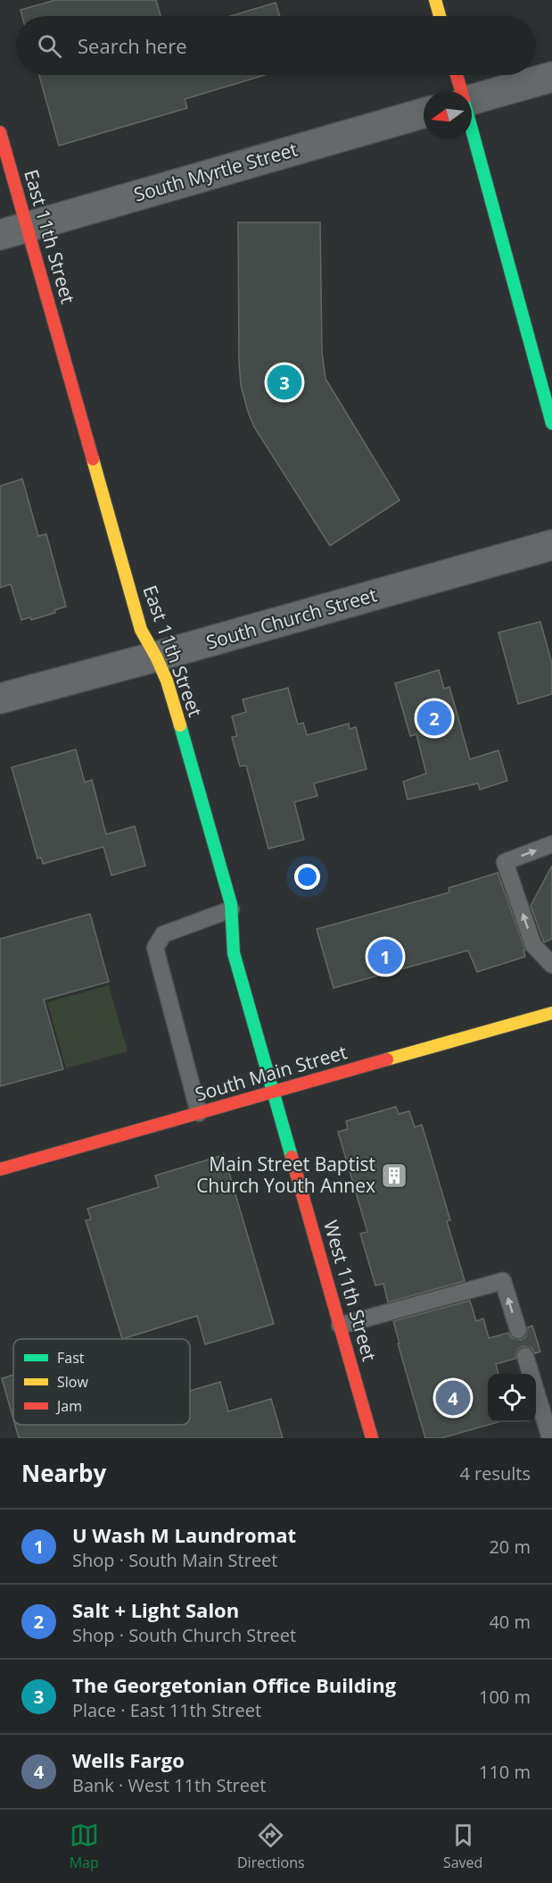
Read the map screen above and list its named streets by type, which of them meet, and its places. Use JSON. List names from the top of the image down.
{
  "streets": {
    "street": [
      "South Myrtle Street",
      "East 11th Street",
      "South Church Street",
      "South Main Street",
      "West 11th Street"
    ]
  },
  "crossings": [
    ["South Myrtle Street", "East 11th Street"],
    ["East 11th Street", "South Church Street"],
    ["East 11th Street", "South Main Street"],
    ["East 11th Street", "West 11th Street"],
    ["South Main Street", "West 11th Street"]
  ],
  "places": {
    "building": ["Main Street Baptist Church Youth Annex"]
  },
  "legend": ["Fast", "Slow", "Jam"],
  "north": "left",
  "page": {
    "search": "Search here",
    "pins": [
      "3",
      "2",
      "1",
      "4"
    ],
    "heading": ["Nearby", "4 results"],
    "list": [
      {
        "mark": "1",
        "name": "U Wash M Laundromat",
        "note": "Shop · South Main Street",
        "value": "20 m"
      },
      {
        "mark": "2",
        "name": "Salt + Light Salon",
        "note": "Shop · South Church Street",
        "value": "40 m"
      },
      {
        "mark": "3",
        "name": "The Georgetonian Office Building",
        "note": "Place · East 11th Street",
        "value": "100 m"
      },
      {
        "mark": "4",
        "name": "Wells Fargo",
        "note": "Bank · West 11th Street",
        "value": "110 m"
      }
    ],
    "nav": ["Map", "Directions", "Saved"]
  }
}
